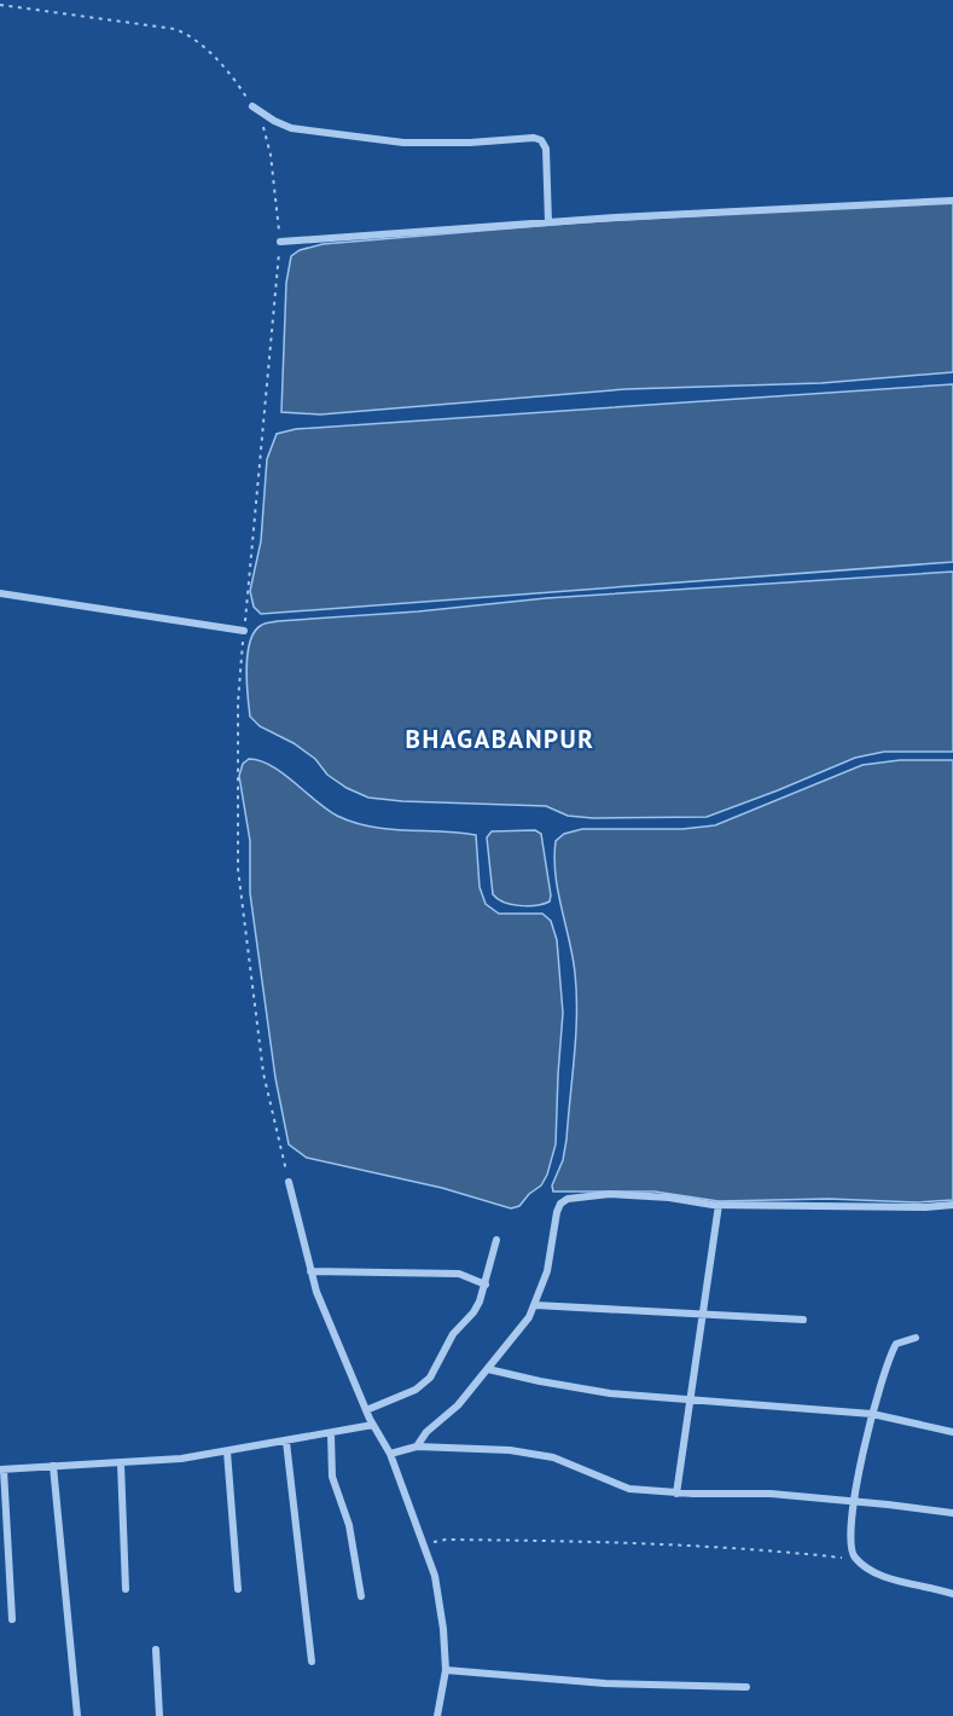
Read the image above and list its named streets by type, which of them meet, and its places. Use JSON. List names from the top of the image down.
{
  "districts": ["BHAGABANPUR"]
}
